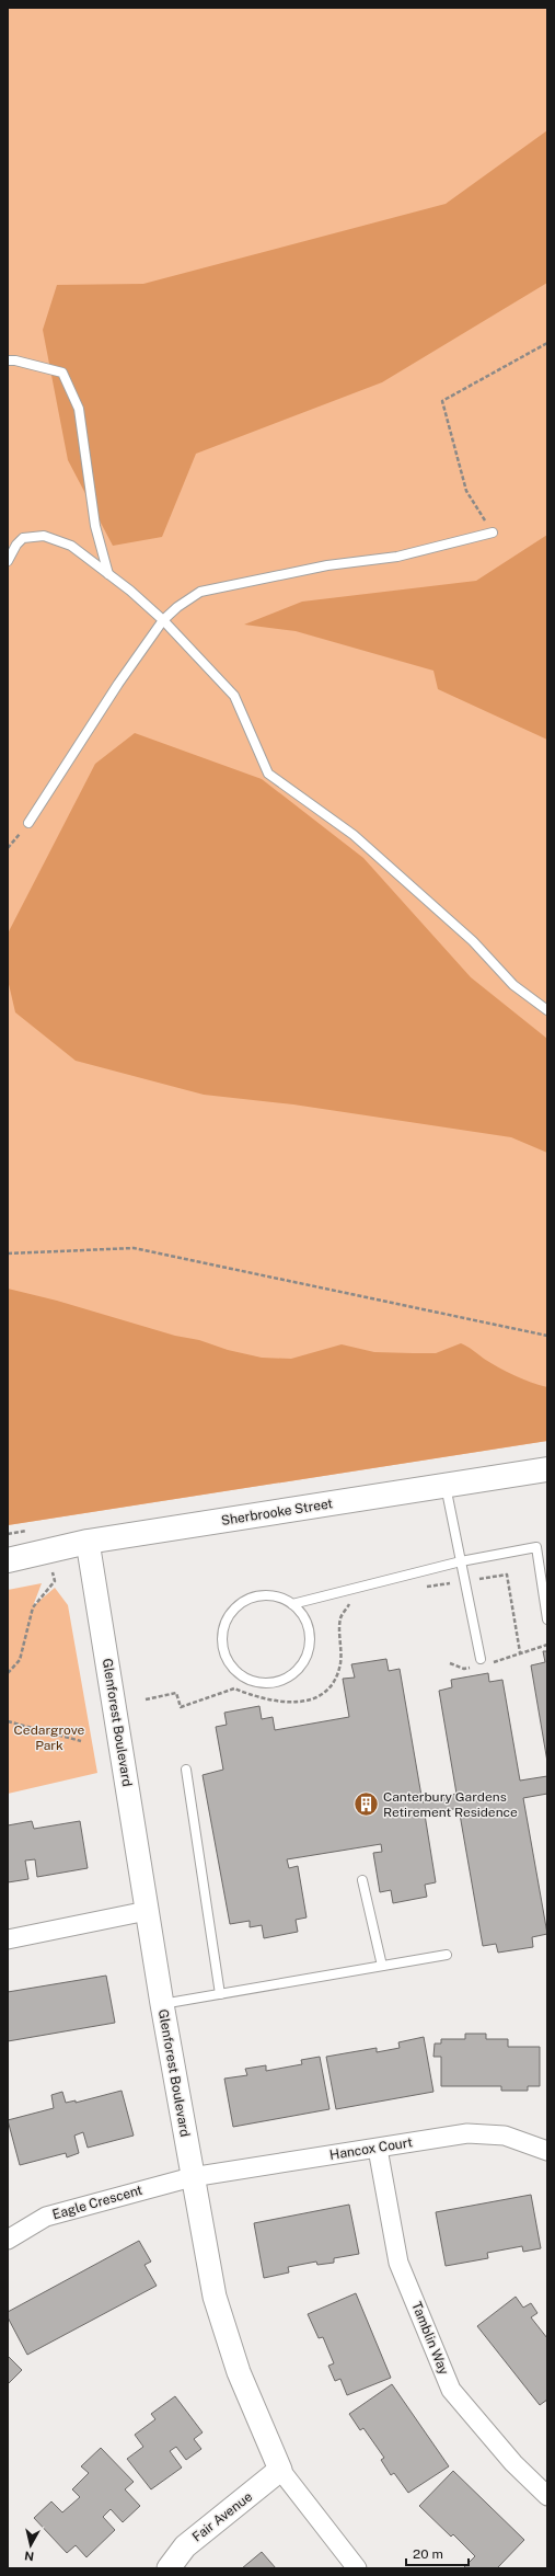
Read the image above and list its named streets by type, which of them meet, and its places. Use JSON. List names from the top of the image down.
{
  "streets": {
    "main road": ["Sherbrooke Street"],
    "street": [
      "Glenforest Boulevard",
      "Hancox Court",
      "Eagle Crescent",
      "Tamblin Way",
      "Fair Avenue"
    ]
  },
  "crossings": [
    ["Sherbrooke Street", "Glenforest Boulevard"],
    ["Glenforest Boulevard", "Hancox Court"],
    ["Glenforest Boulevard", "Eagle Crescent"],
    ["Glenforest Boulevard", "Fair Avenue"],
    ["Hancox Court", "Eagle Crescent"],
    ["Hancox Court", "Tamblin Way"]
  ],
  "parks": ["Cedargrove Park"],
  "places": {
    "building": ["Canterbury Gardens Retirement Residence"]
  },
  "scale_bar": "20 m",
  "north": "bottom"
}
